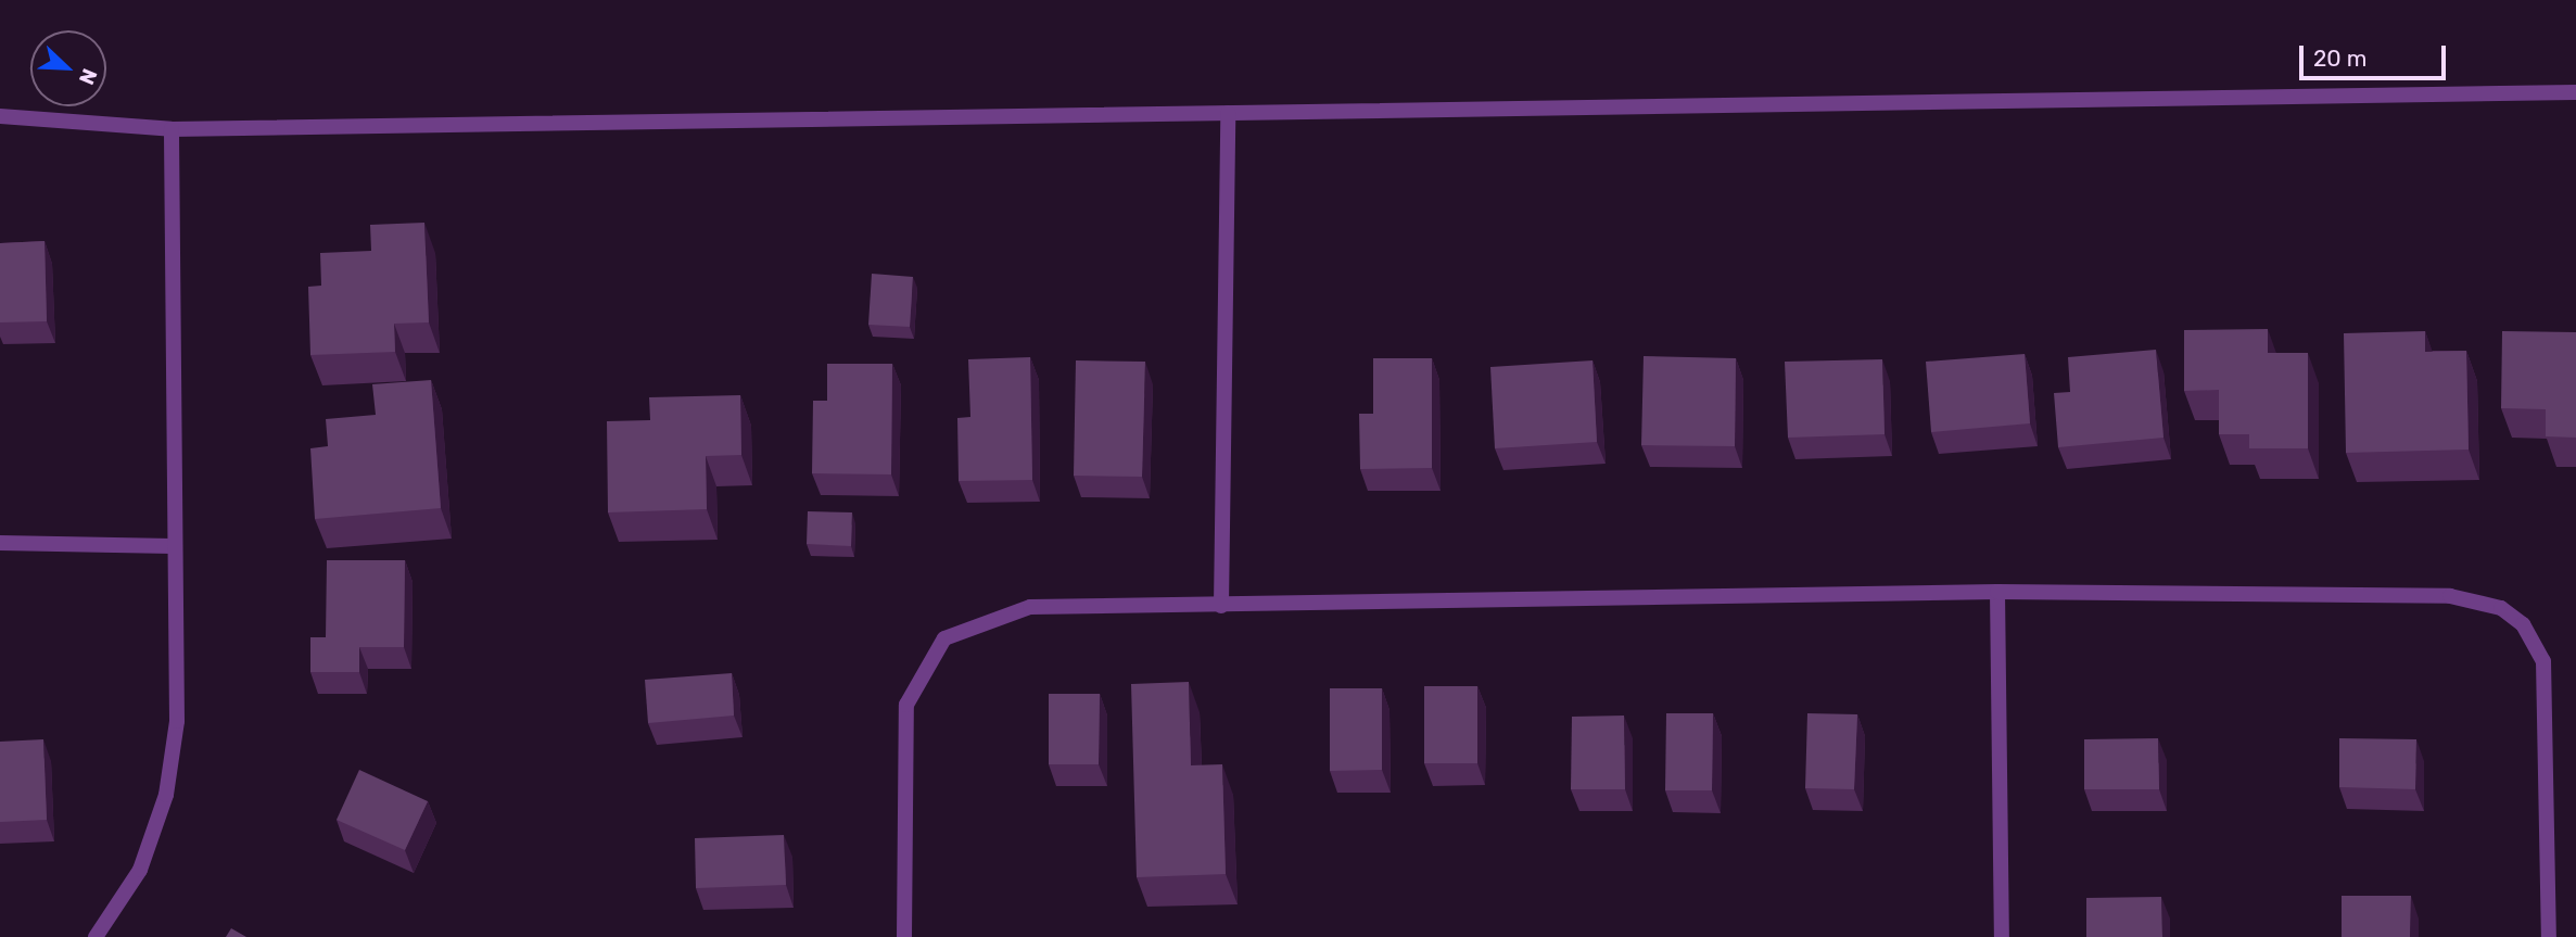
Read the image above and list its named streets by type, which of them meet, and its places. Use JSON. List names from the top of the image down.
{
  "scale_bar": "20 m",
  "north": "bottom right"
}
